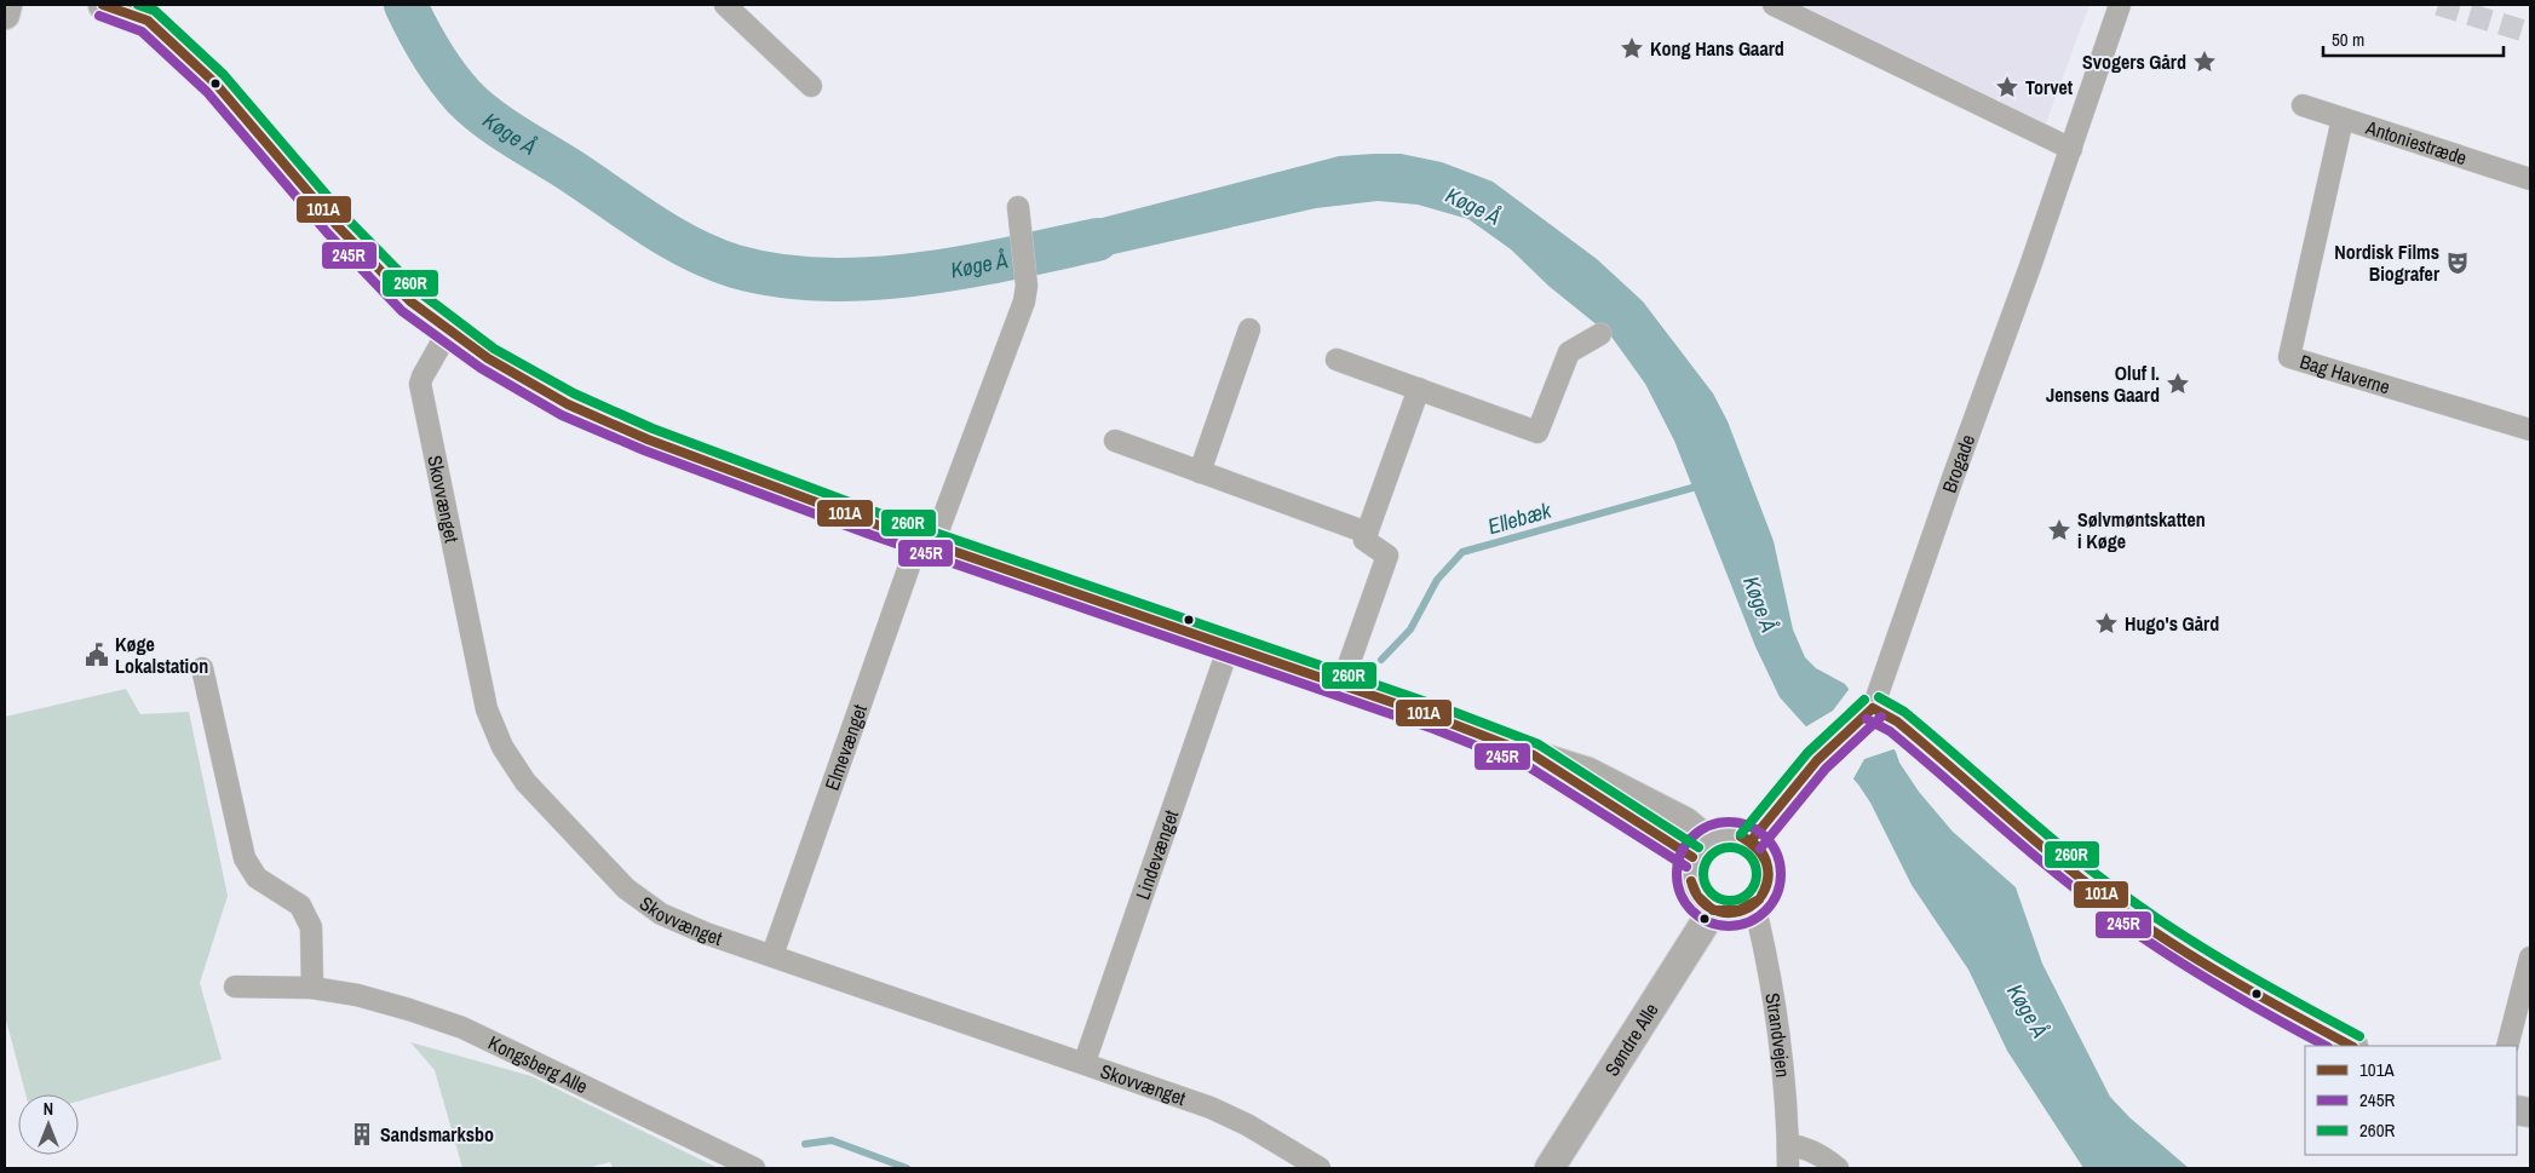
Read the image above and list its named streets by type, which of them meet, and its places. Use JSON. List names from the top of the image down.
{
  "streets": {
    "street": [
      "Antoniestræde",
      "Bag Haverne",
      "Brogade",
      "Skovvænget",
      "Elmevænget",
      "Lindevænget",
      "Strandvejen",
      "Søndre Alle",
      "Kongsberg Alle"
    ]
  },
  "crossings": [
    ["Antoniestræde", "Bag Haverne"],
    ["Brogade", "Strandvejen"],
    ["Brogade", "Søndre Alle"],
    ["Skovvænget", "Elmevænget"],
    ["Skovvænget", "Lindevænget"],
    ["Strandvejen", "Søndre Alle"]
  ],
  "water": ["Køge Å", "Ellebæk"],
  "places": {
    "place": [
      "Kong Hans Gaard",
      "Svogers Gård",
      "Torvet",
      "Oluf I. Jensens Gaard",
      "Sølvmøntskatten i Køge",
      "Hugo's Gård"
    ],
    "theatre": ["Nordisk Films Biografer"],
    "public building": ["Køge Lokalstation"],
    "building": ["Sandsmarksbo"]
  },
  "lines": ["transit line 101A", "transit line 260R", "transit line 245R"],
  "legend": ["101A", "245R", "260R"],
  "scale_bar": "50 m",
  "north": "top"
}
